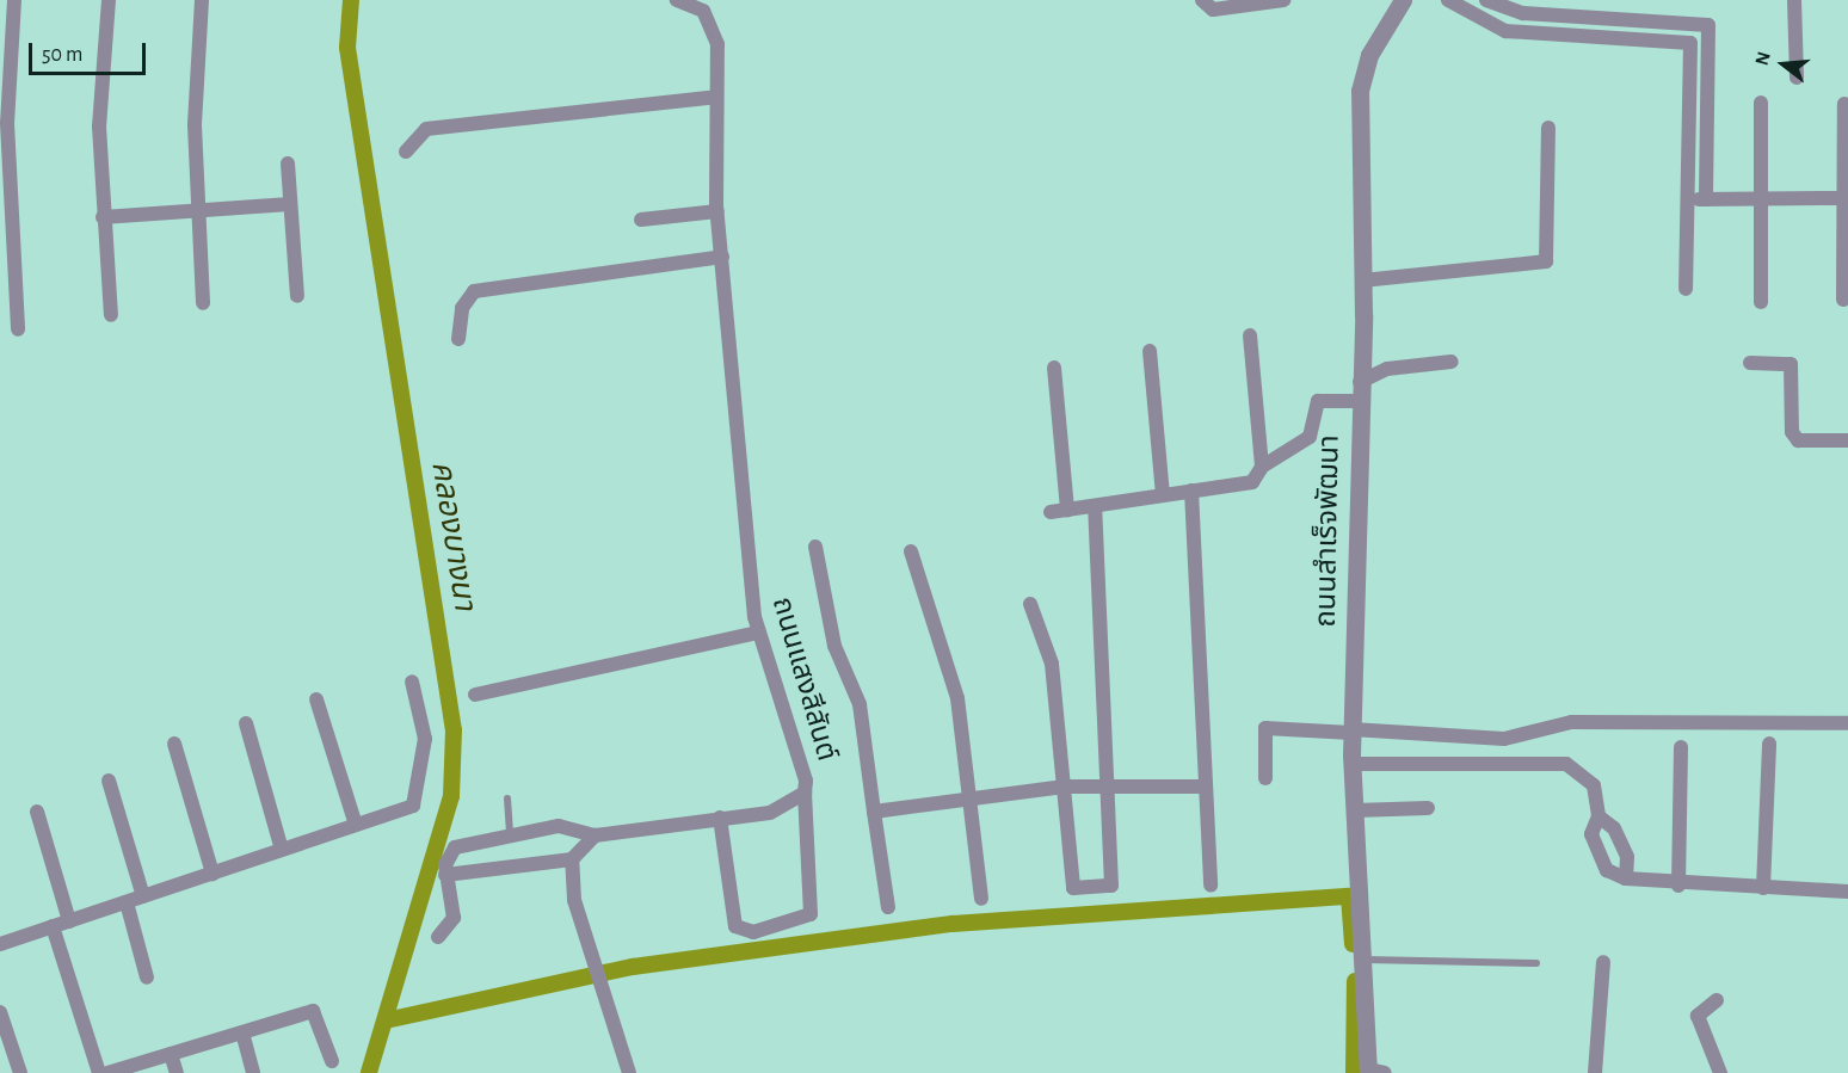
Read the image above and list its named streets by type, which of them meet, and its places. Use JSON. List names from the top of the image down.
{
  "streets": {
    "street": ["ถนนสำเร็จพัฒนา", "ถนนแสงสีสันต์"]
  },
  "water": ["คลองบางนา"],
  "scale_bar": "50 m",
  "north": "left"
}
